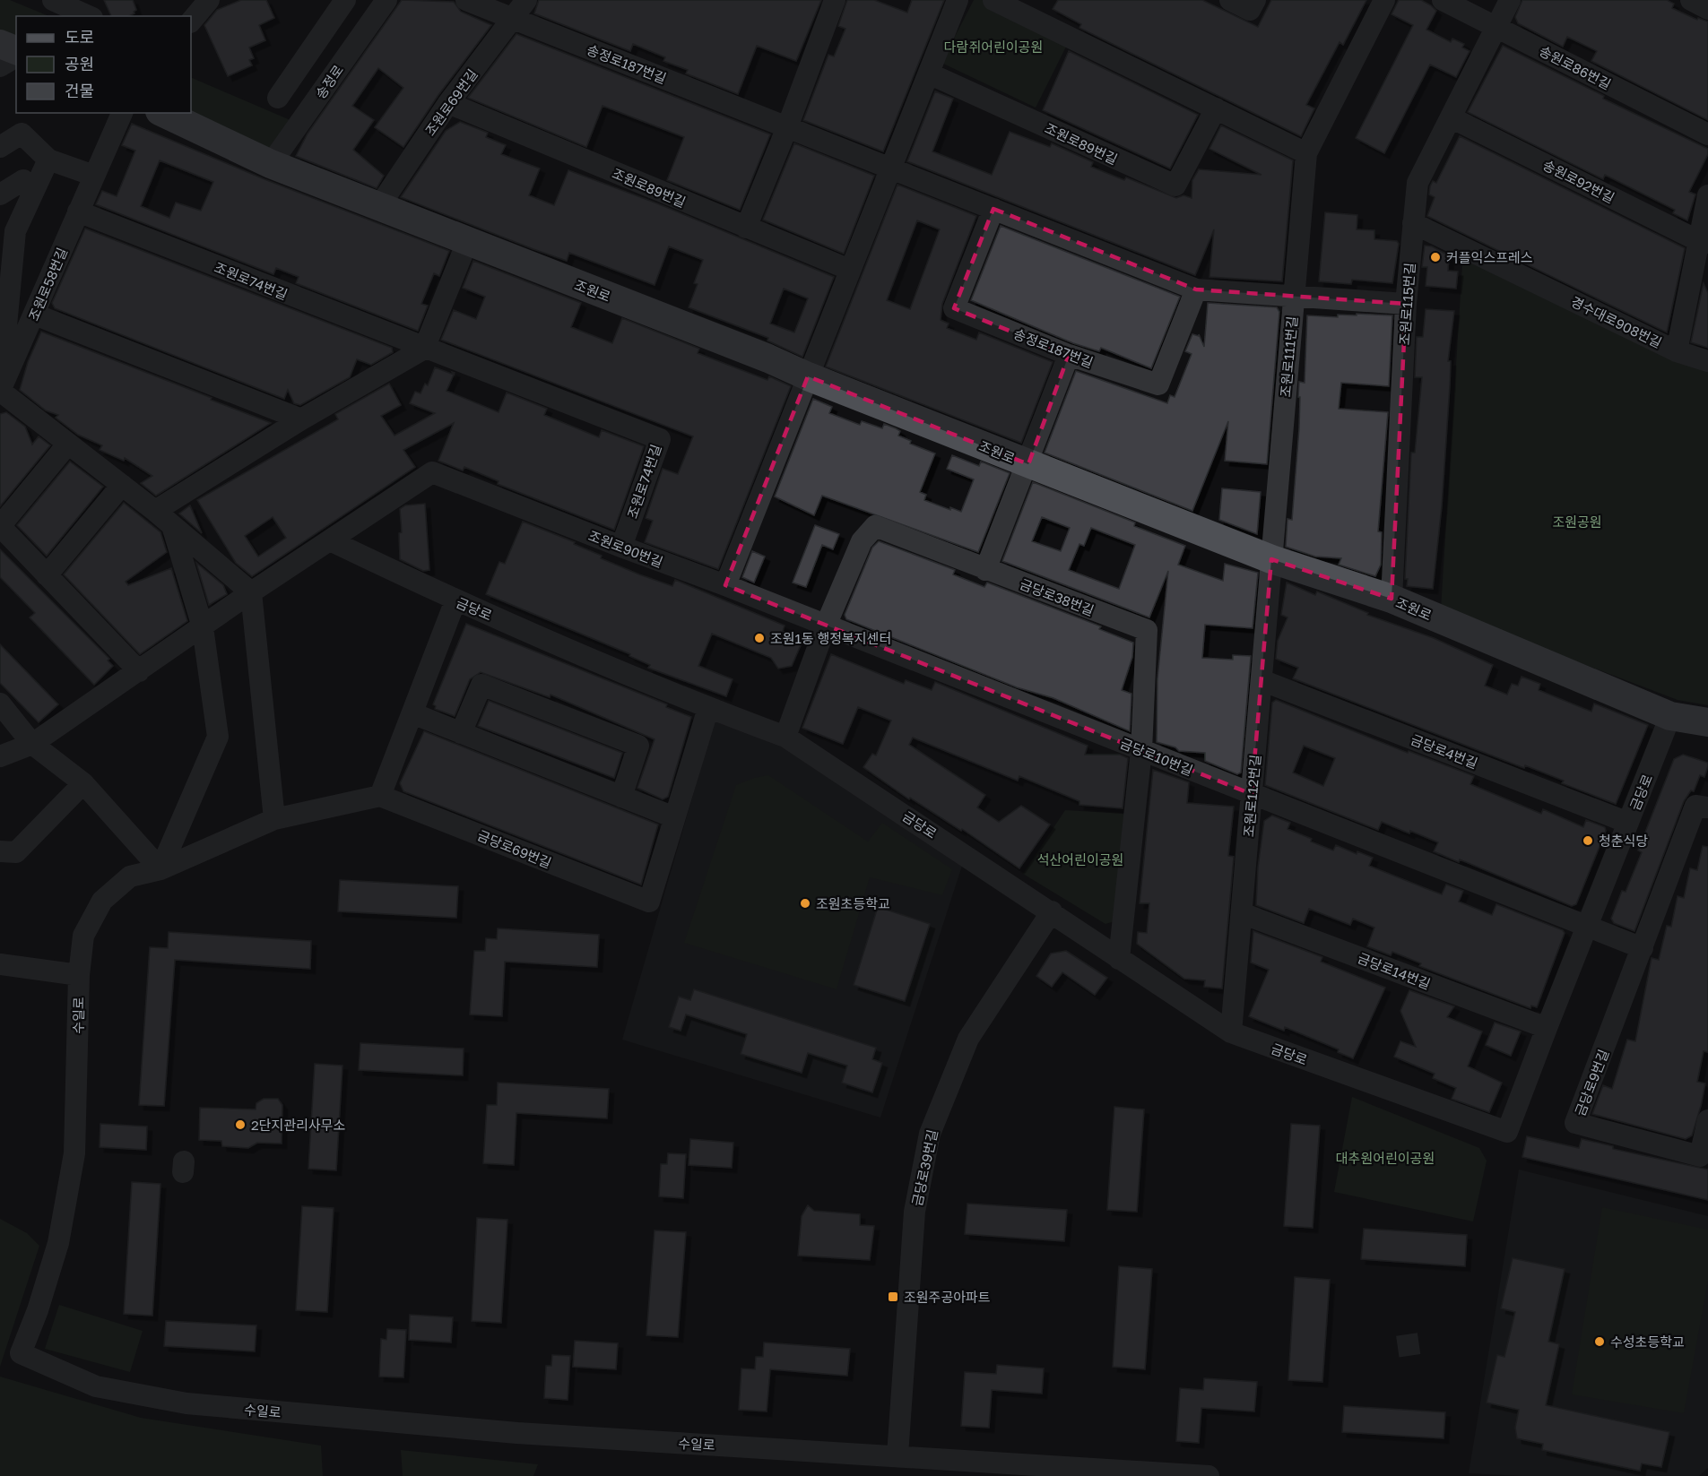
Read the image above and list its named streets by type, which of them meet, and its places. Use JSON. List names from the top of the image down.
{
  "streets": {
    "main road": ["조원로"],
    "street": [
      "송정로187번길",
      "송원로86번길",
      "송정로",
      "조원로69번길",
      "조원로89번길",
      "송원로92번길",
      "조원로74번길",
      "조원로58번길",
      "조원로115번길",
      "경수대로908번길",
      "조원로111번길",
      "조원로90번길",
      "금당로38번길",
      "금당로",
      "금당로4번길",
      "금당로10번길",
      "조원로112번길",
      "금당로69번길",
      "금당로14번길",
      "수일로",
      "금당로9번길",
      "금당로39번길"
    ]
  },
  "crossings": [
    ["송정로187번길", "조원로69번길"],
    ["송정로187번길", "조원로"],
    ["송정로187번길", "조원로115번길"],
    ["송정로187번길", "조원로111번길"],
    ["송원로86번길", "조원로115번길"],
    ["송정로", "조원로"],
    ["조원로69번길", "조원로89번길"],
    ["조원로69번길", "조원로"],
    ["송원로92번길", "조원로115번길"],
    ["송원로92번길", "경수대로908번길"],
    ["조원로74번길", "조원로58번길"],
    ["조원로74번길", "조원로90번길"],
    ["조원로", "조원로115번길"],
    ["조원로", "조원로111번길"],
    ["조원로", "금당로38번길"],
    ["조원로", "금당로"],
    ["조원로", "조원로112번길"],
    ["조원로115번길", "경수대로908번길"],
    ["조원로111번길", "조원로112번길"],
    ["조원로90번길", "금당로"],
    ["조원로90번길", "금당로10번길"],
    ["금당로38번길", "금당로"],
    ["금당로38번길", "금당로10번길"],
    ["금당로", "금당로4번길"],
    ["금당로", "금당로10번길"],
    ["금당로", "조원로112번길"],
    ["금당로", "금당로14번길"],
    ["금당로", "금당로39번길"],
    ["금당로4번길", "조원로112번길"],
    ["금당로10번길", "조원로112번길"],
    ["조원로112번길", "금당로14번길"],
    ["수일로", "금당로39번길"]
  ],
  "parks": [
    "다람쥐어린이공원",
    "조원공원",
    "석산어린이공원",
    "대추원어린이공원"
  ],
  "places": {
    "other": [
      "커플익스프레스",
      "조원1동 행정복지센터",
      "청춘식당",
      "조원초등학교",
      "2단지관리사무소",
      "수성초등학교"
    ],
    "transit": ["조원주공아파트"]
  },
  "legend": ["도로", "공원", "건물"]
}
